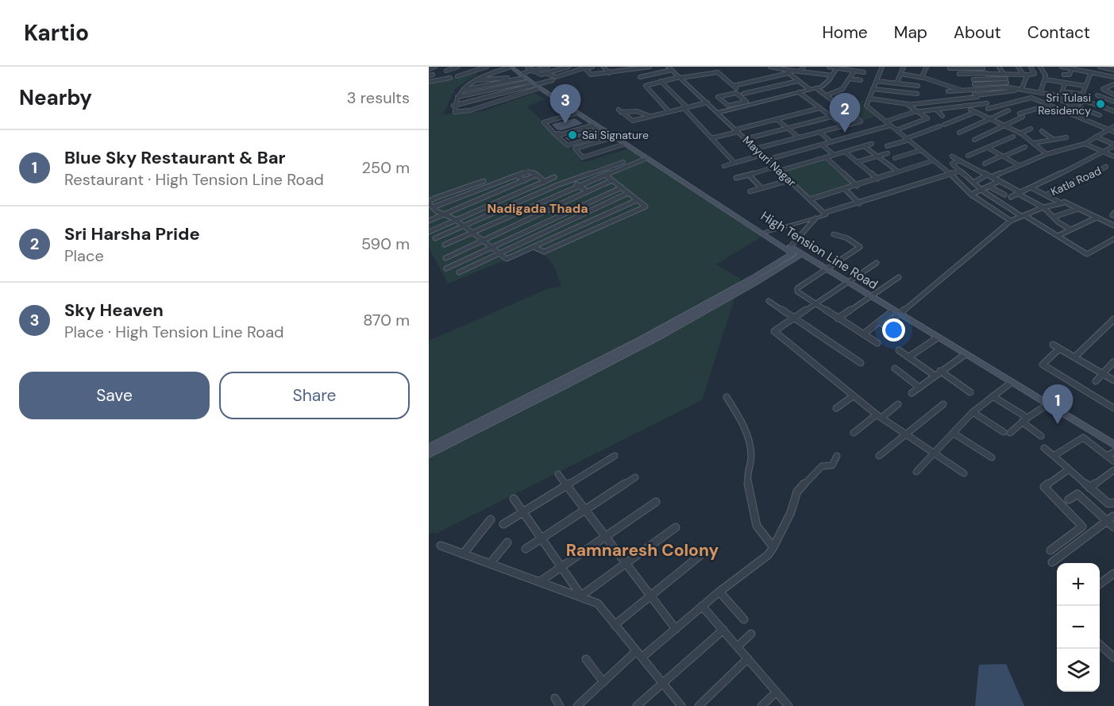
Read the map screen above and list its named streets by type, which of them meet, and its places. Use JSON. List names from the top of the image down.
{
  "streets": {
    "main road": ["High Tension Line Road"],
    "street": ["Mayuri Nagar", "Katla Road"]
  },
  "districts": ["Nadigada Thada", "Ramnaresh Colony"],
  "places": ["Sri Tulasi Residency", "Sai Signature"],
  "page": {
    "header": "Kartio",
    "nav": [
      "Home",
      "Map",
      "About",
      "Contact"
    ],
    "heading": ["Nearby", "3 results"],
    "pins": ["3", "2", "1"],
    "list": [
      {
        "mark": "1",
        "name": "Blue Sky Restaurant & Bar",
        "note": "Restaurant · High Tension Line Road",
        "value": "250 m"
      },
      {
        "mark": "2",
        "name": "Sri Harsha Pride",
        "note": "Place",
        "value": "590 m"
      },
      {
        "mark": "3",
        "name": "Sky Heaven",
        "note": "Place · High Tension Line Road",
        "value": "870 m"
      }
    ],
    "buttons": ["Save", "Share"],
    "map_buttons": ["+", "−"]
  }
}
